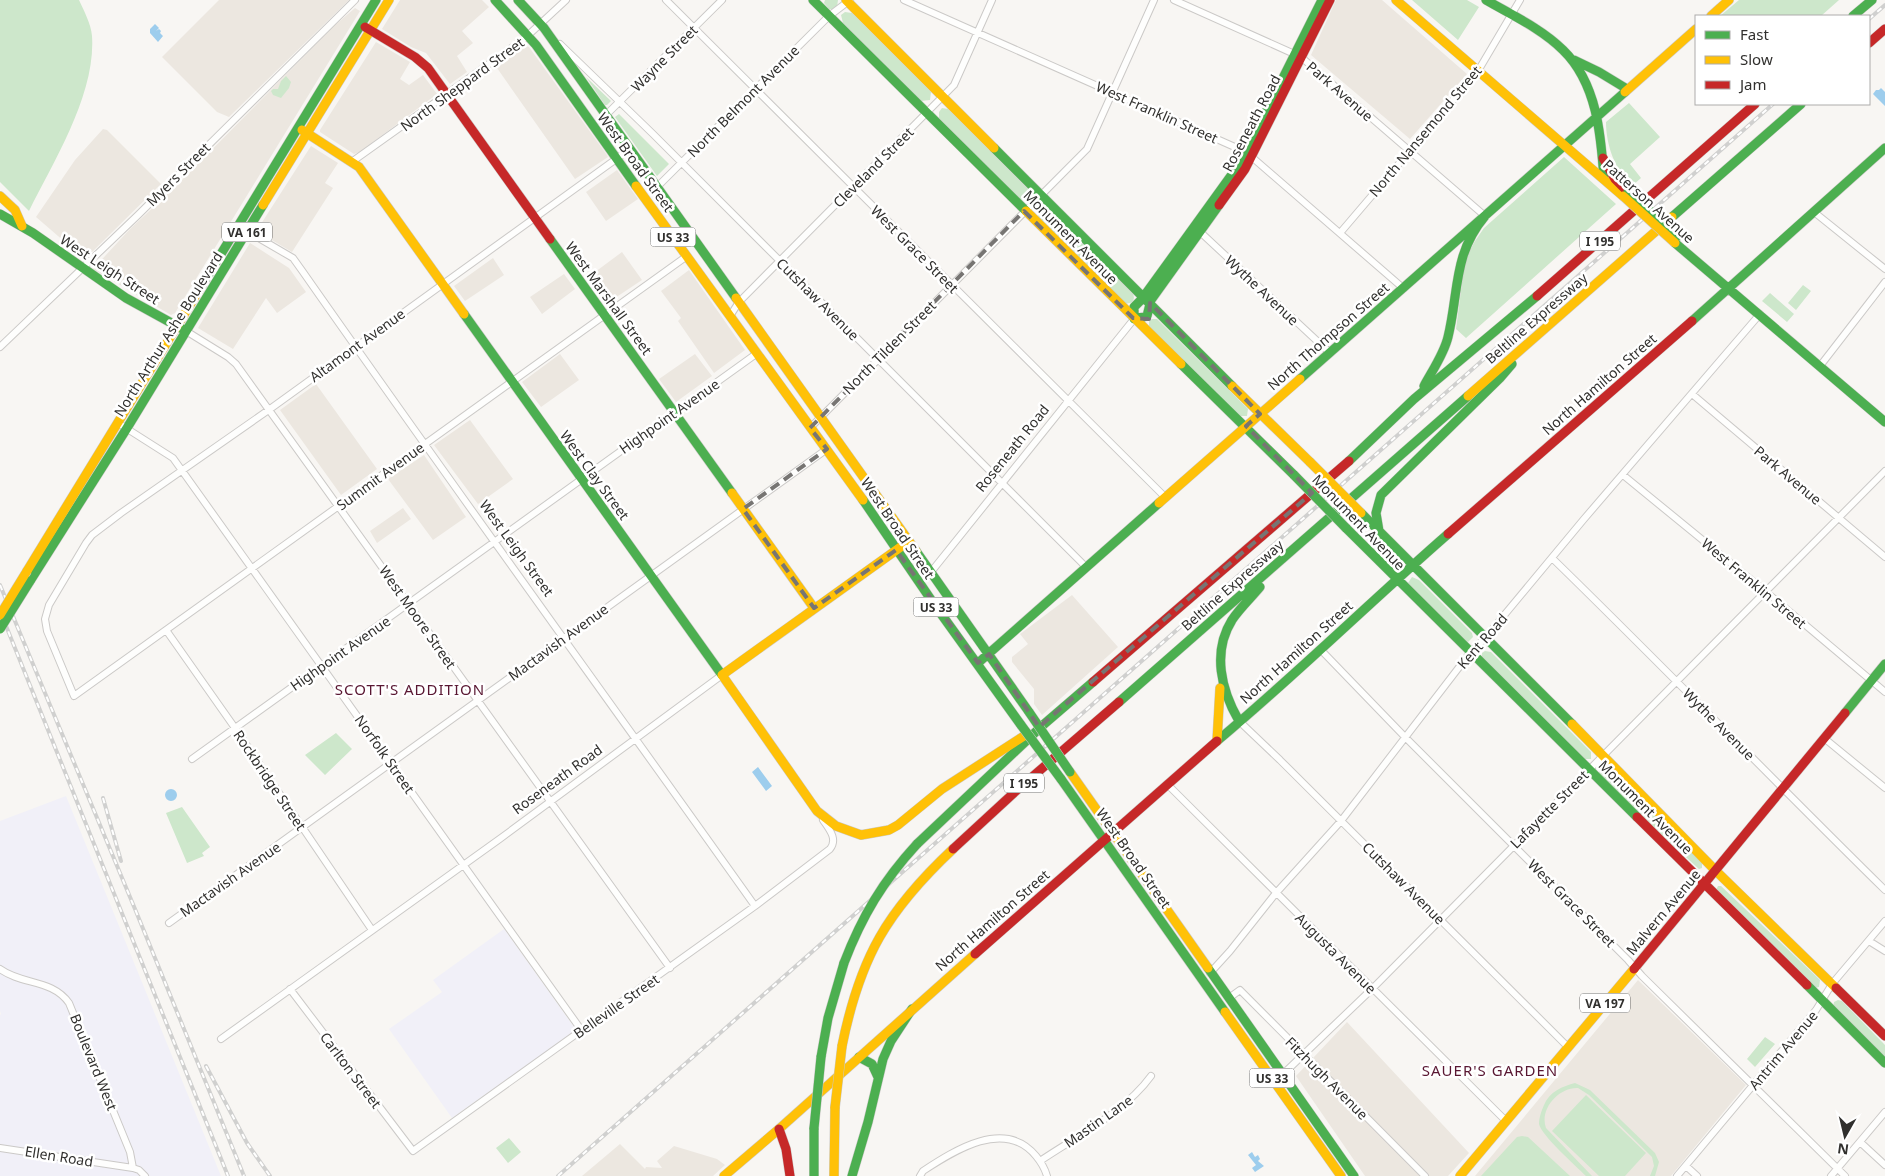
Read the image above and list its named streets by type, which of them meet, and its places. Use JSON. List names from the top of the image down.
{
  "streets": {
    "main road": [
      "Roseneath Road",
      "West Broad Street",
      "Patterson Avenue",
      "VA 161",
      "US 33",
      "Monument Avenue",
      "I 195",
      "West Leigh Street",
      "West Marshall Street",
      "Beltline Expressway",
      "North Arthur Ashe Boulevard",
      "North Thompson Street",
      "North Hamilton Street",
      "West Clay Street",
      "Malvern Avenue",
      "VA 197"
    ],
    "street": [
      "Wayne Street",
      "North Sheppard Street",
      "Park Avenue",
      "North Belmont Avenue",
      "West Franklin Street",
      "North Nansemond Street",
      "Cleveland Street",
      "Myers Street",
      "West Grace Street",
      "Wythe Avenue",
      "Cutshaw Avenue",
      "Altamont Avenue",
      "North Tilden Street",
      "Highpoint Avenue",
      "Summit Avenue",
      "West Moore Street",
      "Kent Road",
      "Mactavish Avenue",
      "Norfolk Street",
      "Rockbridge Street",
      "Lafayette Street",
      "Augusta Avenue",
      "Belleville Street",
      "Antrim Avenue",
      "Boulevard West",
      "Carlton Street",
      "Fitzhugh Avenue",
      "Mastin Lane",
      "Ellen Road"
    ]
  },
  "crossings": [
    ["Wayne Street", "West Broad Street"],
    ["Wayne Street", "West Grace Street"],
    ["Wayne Street", "Cutshaw Avenue"],
    ["North Sheppard Street", "West Broad Street"],
    ["North Sheppard Street", "West Marshall Street"],
    ["North Sheppard Street", "West Clay Street"],
    ["Park Avenue", "Roseneath Road"],
    ["Park Avenue", "North Nansemond Street"],
    ["Park Avenue", "North Thompson Street"],
    ["Park Avenue", "Kent Road"],
    ["Park Avenue", "Lafayette Street"],
    ["North Belmont Avenue", "West Broad Street"],
    ["North Belmont Avenue", "Monument Avenue"],
    ["North Belmont Avenue", "West Grace Street"],
    ["North Belmont Avenue", "Cutshaw Avenue"],
    ["West Franklin Street", "Roseneath Road"],
    ["West Franklin Street", "North Nansemond Street"],
    ["West Franklin Street", "Cleveland Street"],
    ["West Franklin Street", "North Thompson Street"],
    ["West Franklin Street", "North Tilden Street"],
    ["West Franklin Street", "Kent Road"],
    ["West Franklin Street", "Lafayette Street"],
    ["West Franklin Street", "Malvern Avenue"],
    ["Roseneath Road", "West Broad Street"],
    ["Roseneath Road", "Monument Avenue"],
    ["Roseneath Road", "West Grace Street"],
    ["Roseneath Road", "West Leigh Street"],
    ["Roseneath Road", "Wythe Avenue"],
    ["Roseneath Road", "West Marshall Street"],
    ["Roseneath Road", "Cutshaw Avenue"],
    ["Roseneath Road", "West Clay Street"],
    ["Roseneath Road", "West Moore Street"],
    ["Roseneath Road", "Norfolk Street"],
    ["Roseneath Road", "Rockbridge Street"],
    ["Roseneath Road", "Carlton Street"],
    ["North Nansemond Street", "Patterson Avenue"],
    ["West Broad Street", "Cleveland Street"],
    ["West Broad Street", "Cutshaw Avenue"],
    ["West Broad Street", "North Thompson Street"],
    ["West Broad Street", "Altamont Avenue"],
    ["West Broad Street", "North Tilden Street"],
    ["West Broad Street", "North Hamilton Street"],
    ["West Broad Street", "Highpoint Avenue"],
    ["West Broad Street", "Summit Avenue"],
    ["West Broad Street", "Kent Road"],
    ["West Broad Street", "Mactavish Avenue"],
    ["West Broad Street", "Lafayette Street"],
    ["West Broad Street", "Fitzhugh Avenue"],
    ["Cleveland Street", "Monument Avenue"],
    ["Cleveland Street", "West Grace Street"],
    ["Cleveland Street", "Cutshaw Avenue"],
    ["Myers Street", "West Leigh Street"],
    ["Patterson Avenue", "North Thompson Street"],
    ["Patterson Avenue", "North Hamilton Street"],
    ["Patterson Avenue", "Kent Road"],
    ["Monument Avenue", "North Thompson Street"],
    ["Monument Avenue", "North Tilden Street"],
    ["Monument Avenue", "North Hamilton Street"],
    ["Monument Avenue", "Kent Road"],
    ["Monument Avenue", "Lafayette Street"],
    ["Monument Avenue", "Malvern Avenue"],
    ["Monument Avenue", "Antrim Avenue"],
    ["West Grace Street", "North Thompson Street"],
    ["West Grace Street", "North Tilden Street"],
    ["West Grace Street", "North Hamilton Street"],
    ["West Grace Street", "Kent Road"],
    ["West Grace Street", "Lafayette Street"],
    ["West Grace Street", "Malvern Avenue"],
    ["West Grace Street", "Antrim Avenue"],
    ["West Leigh Street", "North Arthur Ashe Boulevard"],
    ["West Leigh Street", "Altamont Avenue"],
    ["West Leigh Street", "Highpoint Avenue"],
    ["West Leigh Street", "Summit Avenue"],
    ["West Leigh Street", "West Moore Street"],
    ["West Leigh Street", "Mactavish Avenue"],
    ["West Leigh Street", "Belleville Street"],
    ["Wythe Avenue", "North Thompson Street"],
    ["Wythe Avenue", "Kent Road"],
    ["Wythe Avenue", "Lafayette Street"],
    ["Wythe Avenue", "Malvern Avenue"],
    ["West Marshall Street", "North Arthur Ashe Boulevard"],
    ["West Marshall Street", "Altamont Avenue"],
    ["West Marshall Street", "Highpoint Avenue"],
    ["West Marshall Street", "Summit Avenue"],
    ["West Marshall Street", "Mactavish Avenue"],
    ["Cutshaw Avenue", "North Thompson Street"],
    ["Cutshaw Avenue", "North Tilden Street"],
    ["Cutshaw Avenue", "North Hamilton Street"],
    ["Cutshaw Avenue", "Kent Road"],
    ["Cutshaw Avenue", "Lafayette Street"],
    ["Cutshaw Avenue", "Malvern Avenue"],
    ["North Arthur Ashe Boulevard", "West Clay Street"],
    ["North Arthur Ashe Boulevard", "West Moore Street"],
    ["North Arthur Ashe Boulevard", "Norfolk Street"],
    ["Altamont Avenue", "West Clay Street"],
    ["Altamont Avenue", "Summit Avenue"],
    ["Altamont Avenue", "West Moore Street"],
    ["Altamont Avenue", "Norfolk Street"],
    ["North Hamilton Street", "Augusta Avenue"],
    ["Highpoint Avenue", "West Clay Street"],
    ["Highpoint Avenue", "West Moore Street"],
    ["Highpoint Avenue", "Norfolk Street"],
    ["Highpoint Avenue", "Rockbridge Street"],
    ["West Clay Street", "Summit Avenue"],
    ["West Clay Street", "Mactavish Avenue"],
    ["West Clay Street", "Belleville Street"],
    ["Summit Avenue", "West Moore Street"],
    ["Summit Avenue", "Norfolk Street"],
    ["Summit Avenue", "Rockbridge Street"],
    ["West Moore Street", "Mactavish Avenue"],
    ["West Moore Street", "Belleville Street"],
    ["Kent Road", "Augusta Avenue"],
    ["Mactavish Avenue", "Norfolk Street"],
    ["Mactavish Avenue", "Rockbridge Street"],
    ["Norfolk Street", "Belleville Street"],
    ["Lafayette Street", "Augusta Avenue"],
    ["Lafayette Street", "Fitzhugh Avenue"],
    ["Malvern Avenue", "Augusta Avenue"],
    ["Belleville Street", "Carlton Street"],
    ["Boulevard West", "Ellen Road"]
  ],
  "districts": ["SCOTT'S ADDITION", "SAUER'S GARDEN"],
  "legend": ["Fast", "Slow", "Jam"],
  "north": "bottom"
}
